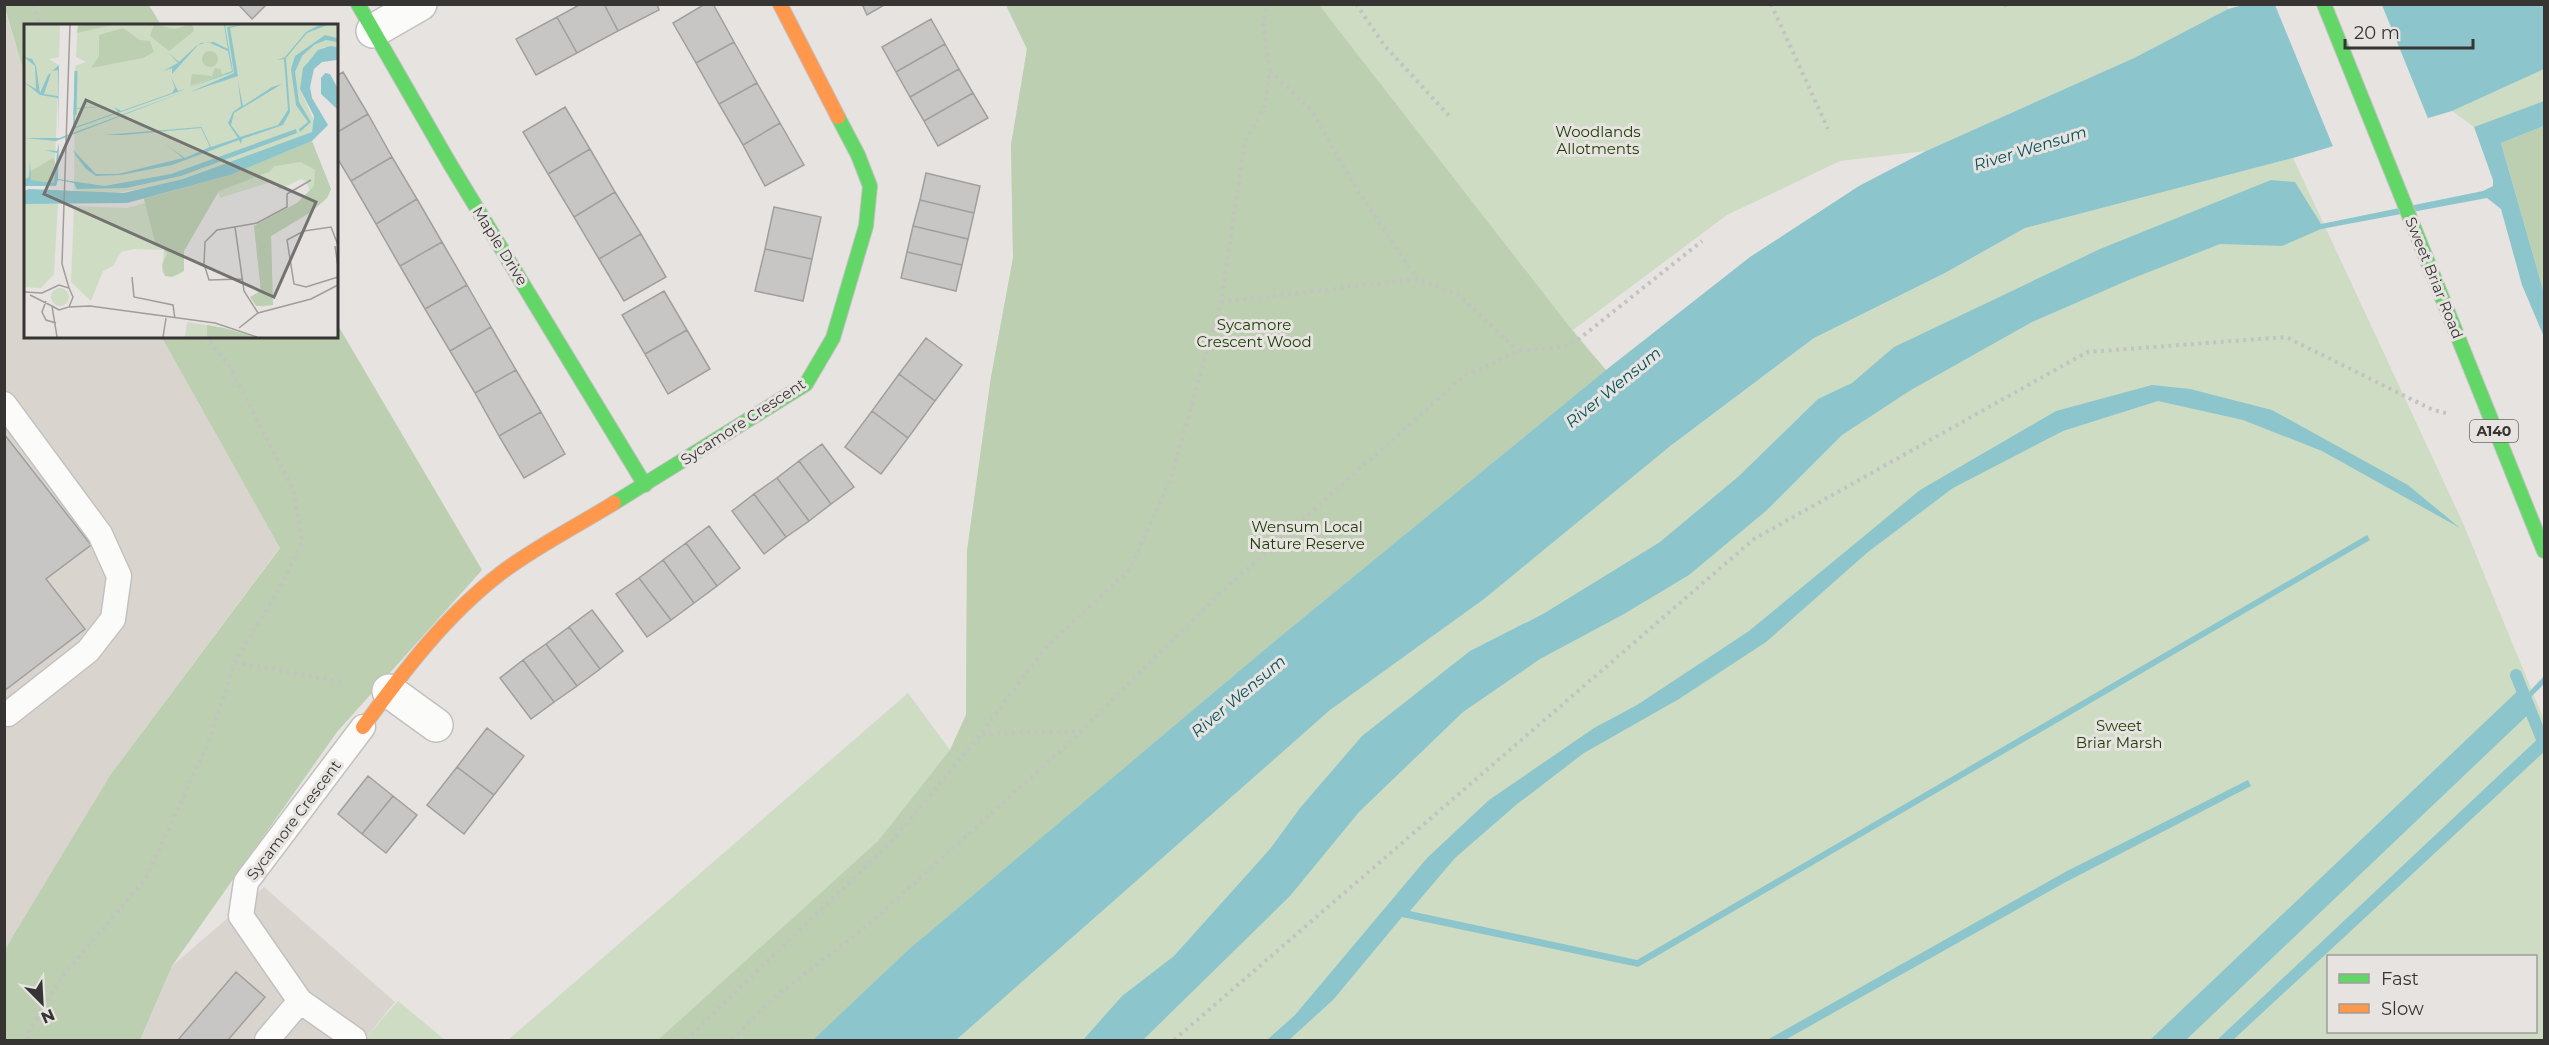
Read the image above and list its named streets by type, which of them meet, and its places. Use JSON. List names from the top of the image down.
{
  "streets": {
    "main road": [
      "Maple Drive",
      "Sweet Briar Road",
      "Sycamore Crescent",
      "A140"
    ]
  },
  "crossings": [
    ["Maple Drive", "Sycamore Crescent"]
  ],
  "water": ["River Wensum"],
  "parks": [
    "Woodlands Allotments",
    "Sycamore Crescent Wood",
    "Wensum Local Nature Reserve",
    "Sweet Briar Marsh"
  ],
  "legend": ["Fast", "Slow"],
  "scale_bar": "20 m",
  "north": "bottom right"
}
